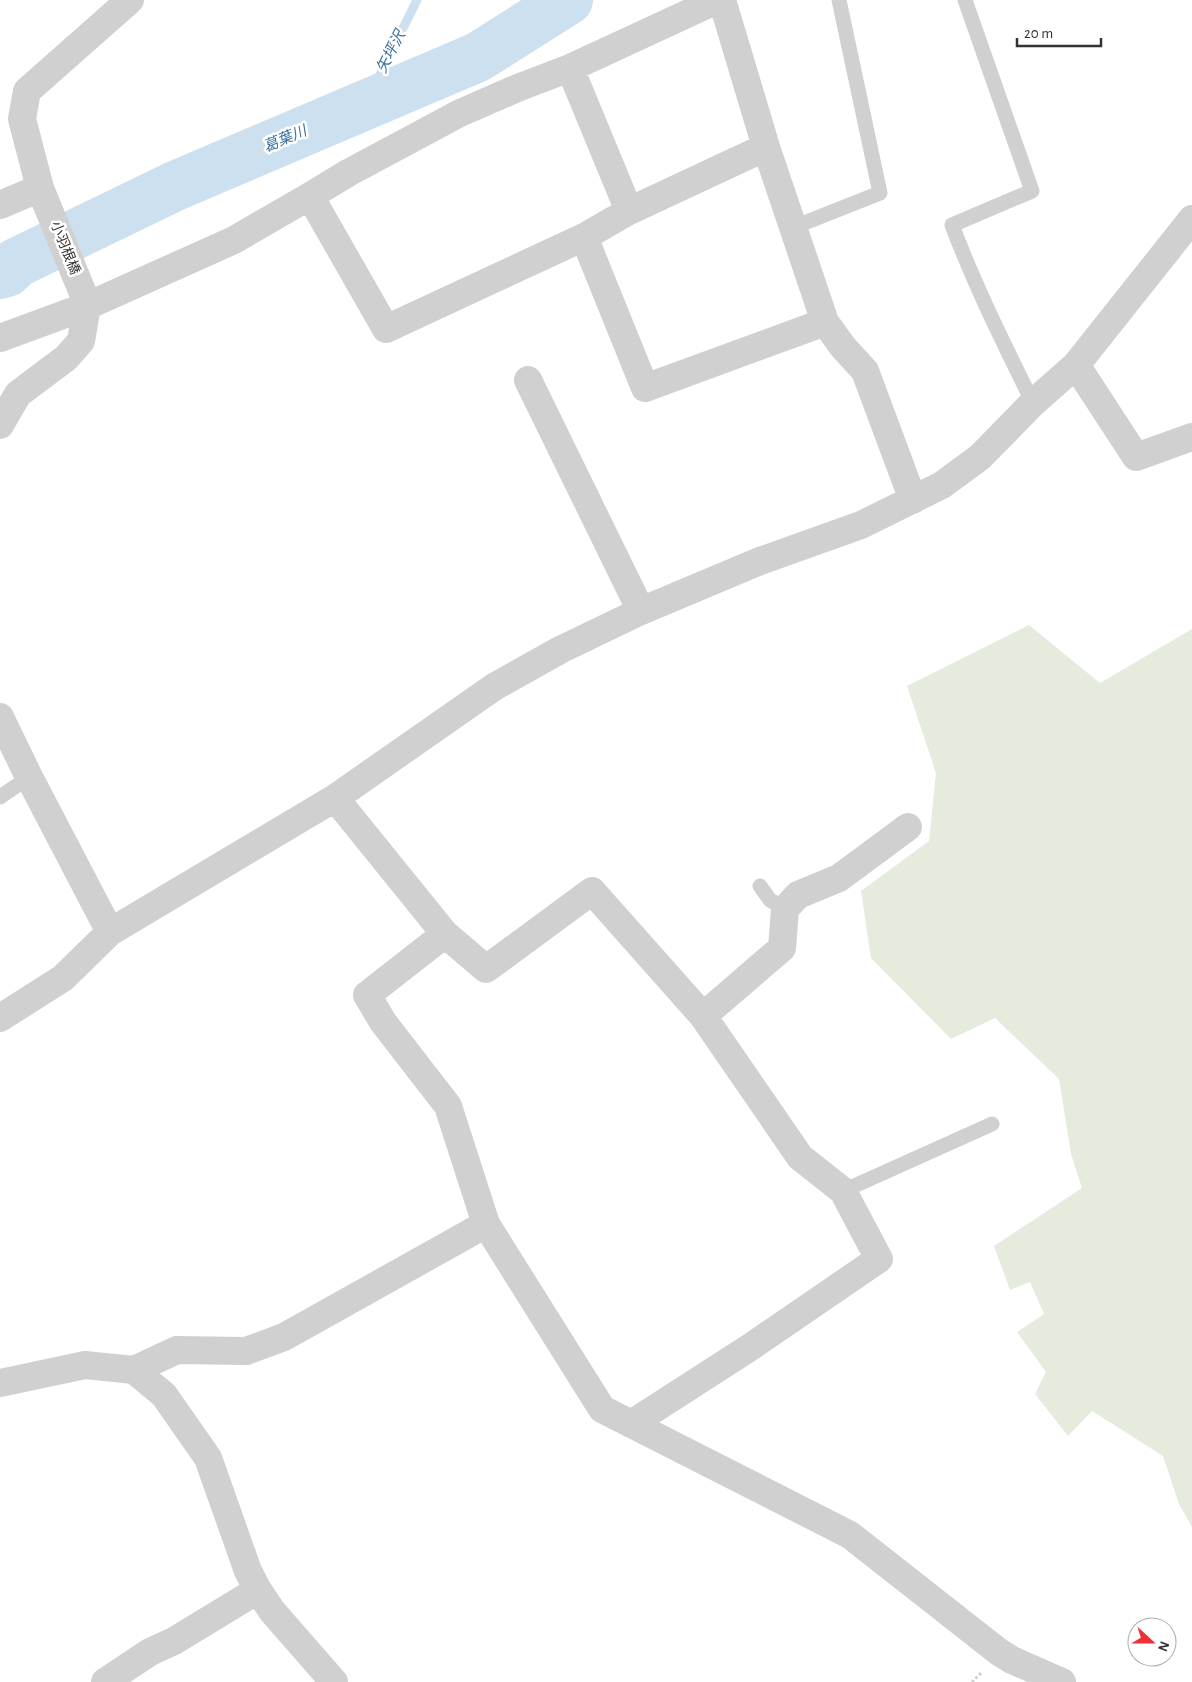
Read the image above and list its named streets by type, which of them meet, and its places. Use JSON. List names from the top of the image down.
{
  "streets": {
    "street": ["小羽根橋"]
  },
  "water": ["矢坪沢", "葛葉川"],
  "scale_bar": "20 m",
  "north": "right"
}
